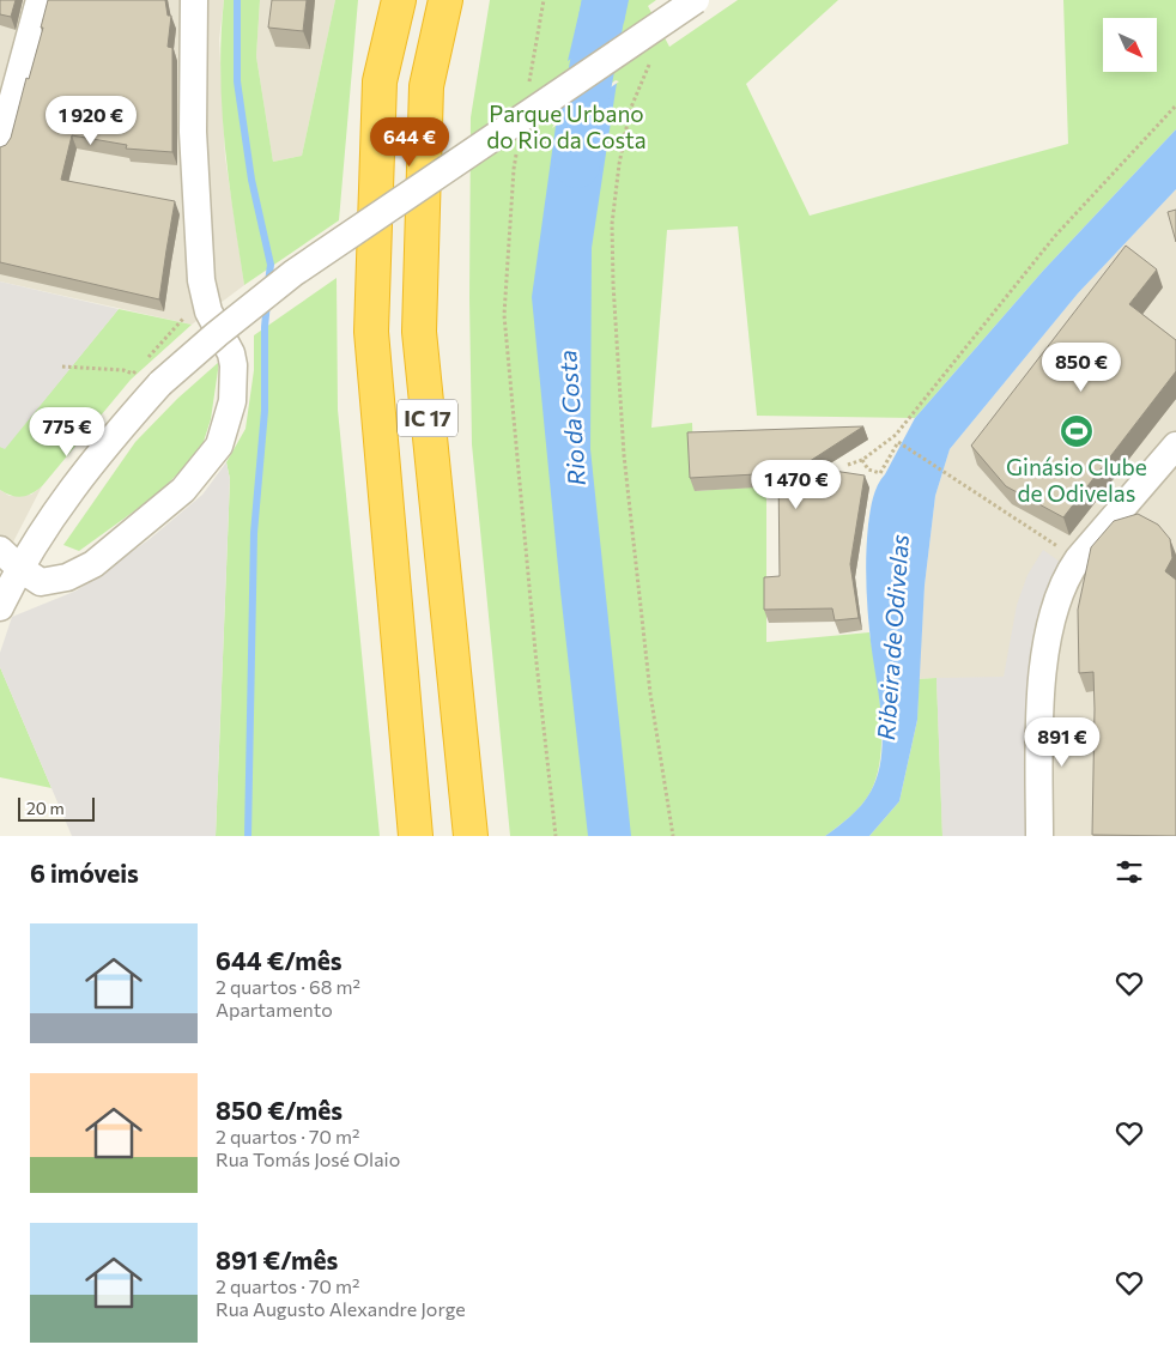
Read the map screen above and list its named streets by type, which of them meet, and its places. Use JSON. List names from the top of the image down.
{
  "streets": {
    "highway": ["IC 17"]
  },
  "water": ["Rio da Costa", "Ribeira de Odivelas"],
  "parks": ["Parque Urbano do Rio da Costa"],
  "places": {
    "sports": ["Ginásio Clube de Odivelas"]
  },
  "scale_bar": "20 m",
  "north": "bottom right",
  "page": {
    "price": [
      "1 920 €",
      "644 €",
      "850 €",
      "775 €",
      "1 470 €",
      "891 €"
    ],
    "scale": "20 m",
    "heading": "6 imóveis",
    "list": [
      {
        "name": "644 €/mês",
        "note": "2 quartos · 68 m² · Apartamento"
      },
      {
        "name": "850 €/mês",
        "note": "2 quartos · 70 m² · Rua Tomás José Olaio"
      },
      {
        "name": "891 €/mês",
        "note": "2 quartos · 70 m² · Rua Augusto Alexandre Jorge"
      }
    ]
  }
}
